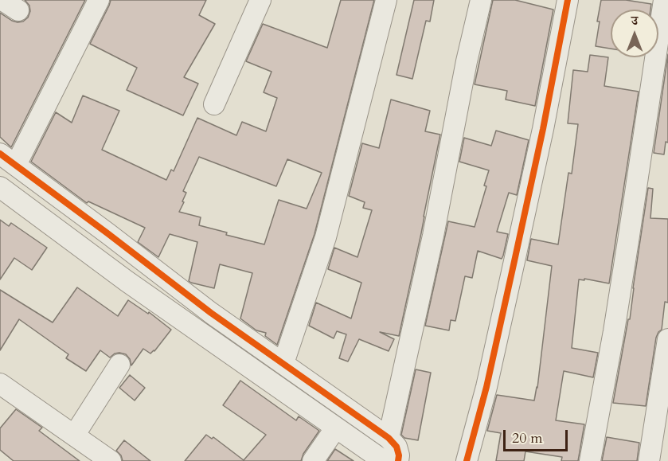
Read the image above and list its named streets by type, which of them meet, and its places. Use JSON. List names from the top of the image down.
{
  "scale_bar": "20 m",
  "north": "top"
}
